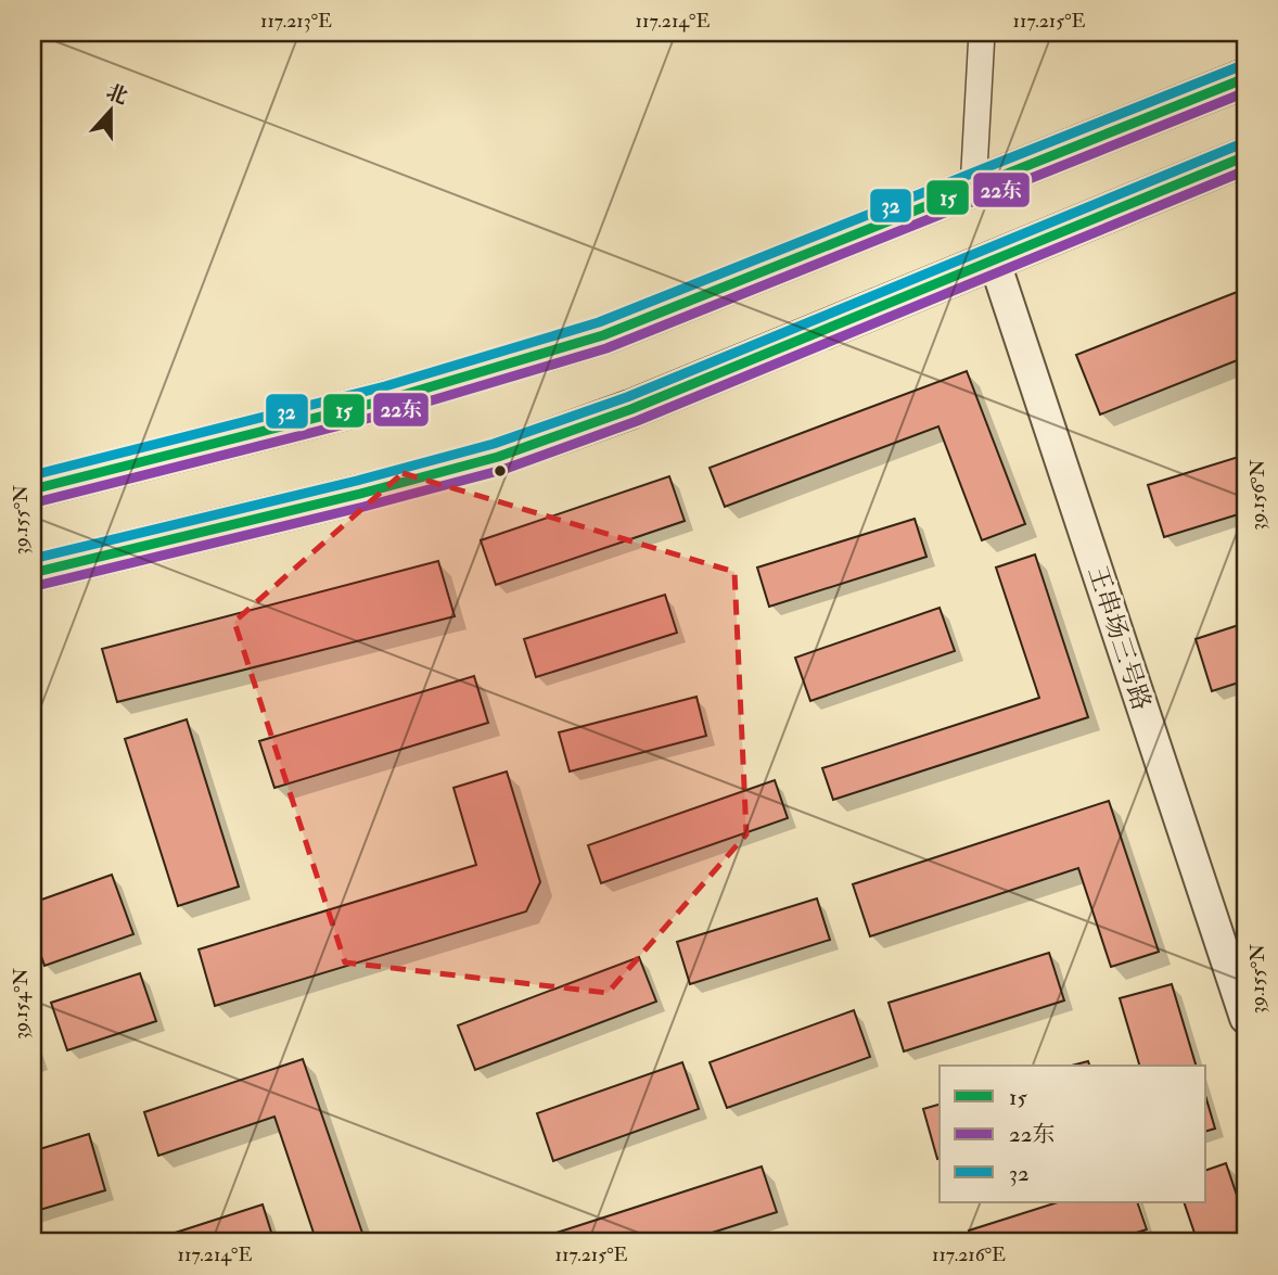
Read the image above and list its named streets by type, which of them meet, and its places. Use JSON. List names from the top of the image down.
{
  "streets": {
    "street": ["王串场三号路"]
  },
  "lines": ["transit line 32", "transit line 15", "transit line 22东"],
  "legend": ["15", "22东", "32"],
  "north": "top",
  "coordinates": [
    "117.213°E",
    "117.214°E",
    "117.215°E",
    "39.156°N",
    "39.155°N",
    "39.154°N",
    "117.216°E"
  ]
}
